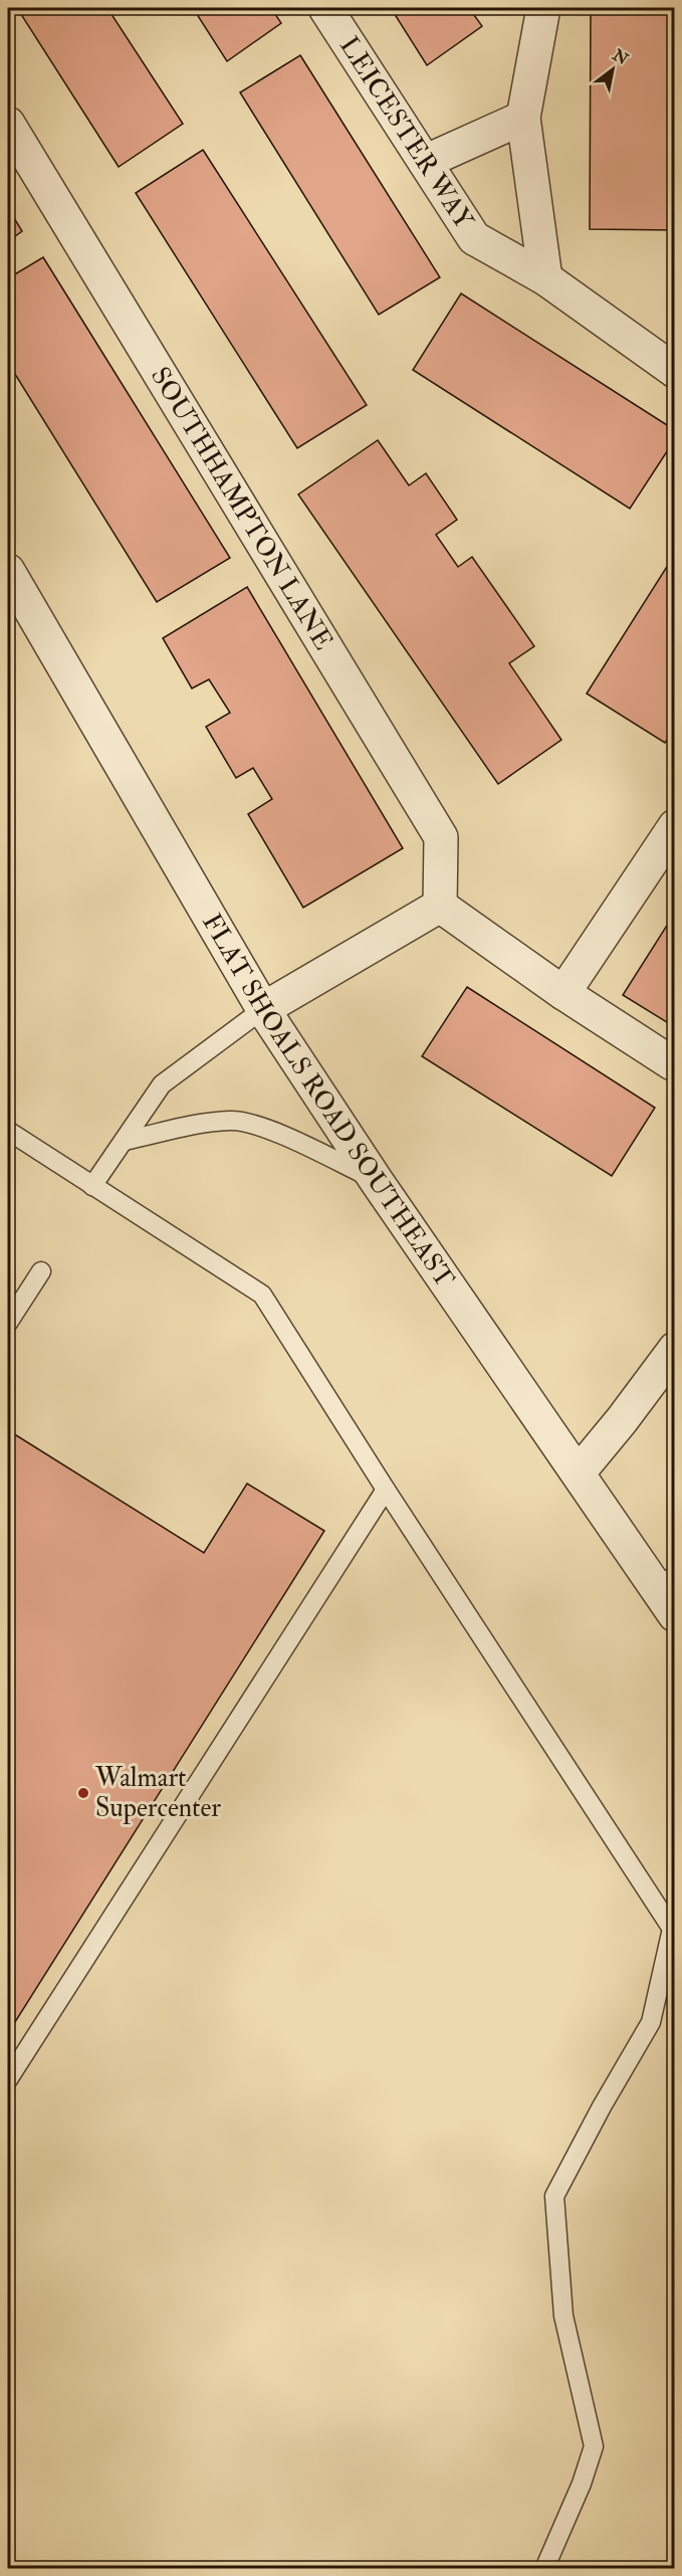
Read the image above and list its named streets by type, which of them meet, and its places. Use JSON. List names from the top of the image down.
{
  "streets": {
    "street": ["LEICESTER WAY", "SOUTHHAMPTON LANE", "FLAT SHOALS ROAD SOUTHEAST"]
  },
  "places": ["Walmart Supercenter"],
  "north": "top right"
}
